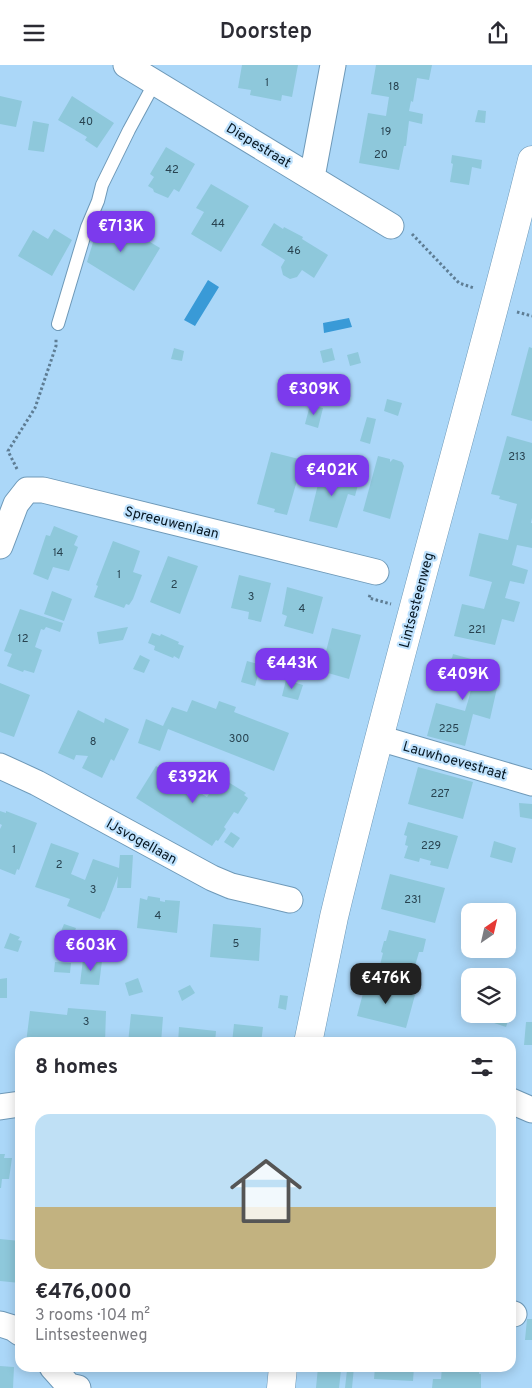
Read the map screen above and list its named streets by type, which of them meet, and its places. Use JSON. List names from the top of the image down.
{
  "streets": {
    "street": [
      "Diepestraat",
      "Spreeuwenlaan",
      "Lintsesteenweg",
      "Lauwhoevestraat",
      "IJsvogellaan"
    ]
  },
  "crossings": [
    ["Lintsesteenweg", "Lauwhoevestraat"]
  ],
  "house_numbers": [
    "1",
    "18",
    "40",
    "19",
    "20",
    "42",
    "44",
    "46",
    "213",
    "14",
    "1",
    "2",
    "3",
    "4",
    "221",
    "12",
    "225",
    "300",
    "8",
    "227",
    "229",
    "1",
    "2",
    "3",
    "231",
    "4",
    "5",
    "3"
  ],
  "north": "top right",
  "page": {
    "header": "Doorstep",
    "price": [
      "€713K",
      "€309K",
      "€402K",
      "€443K",
      "€409K",
      "€392K",
      "€603K",
      "€476K"
    ],
    "heading": "8 homes",
    "list": [
      {
        "name": "€476,000",
        "note": "3 rooms · 104 m² · Lintsesteenweg"
      }
    ]
  }
}
